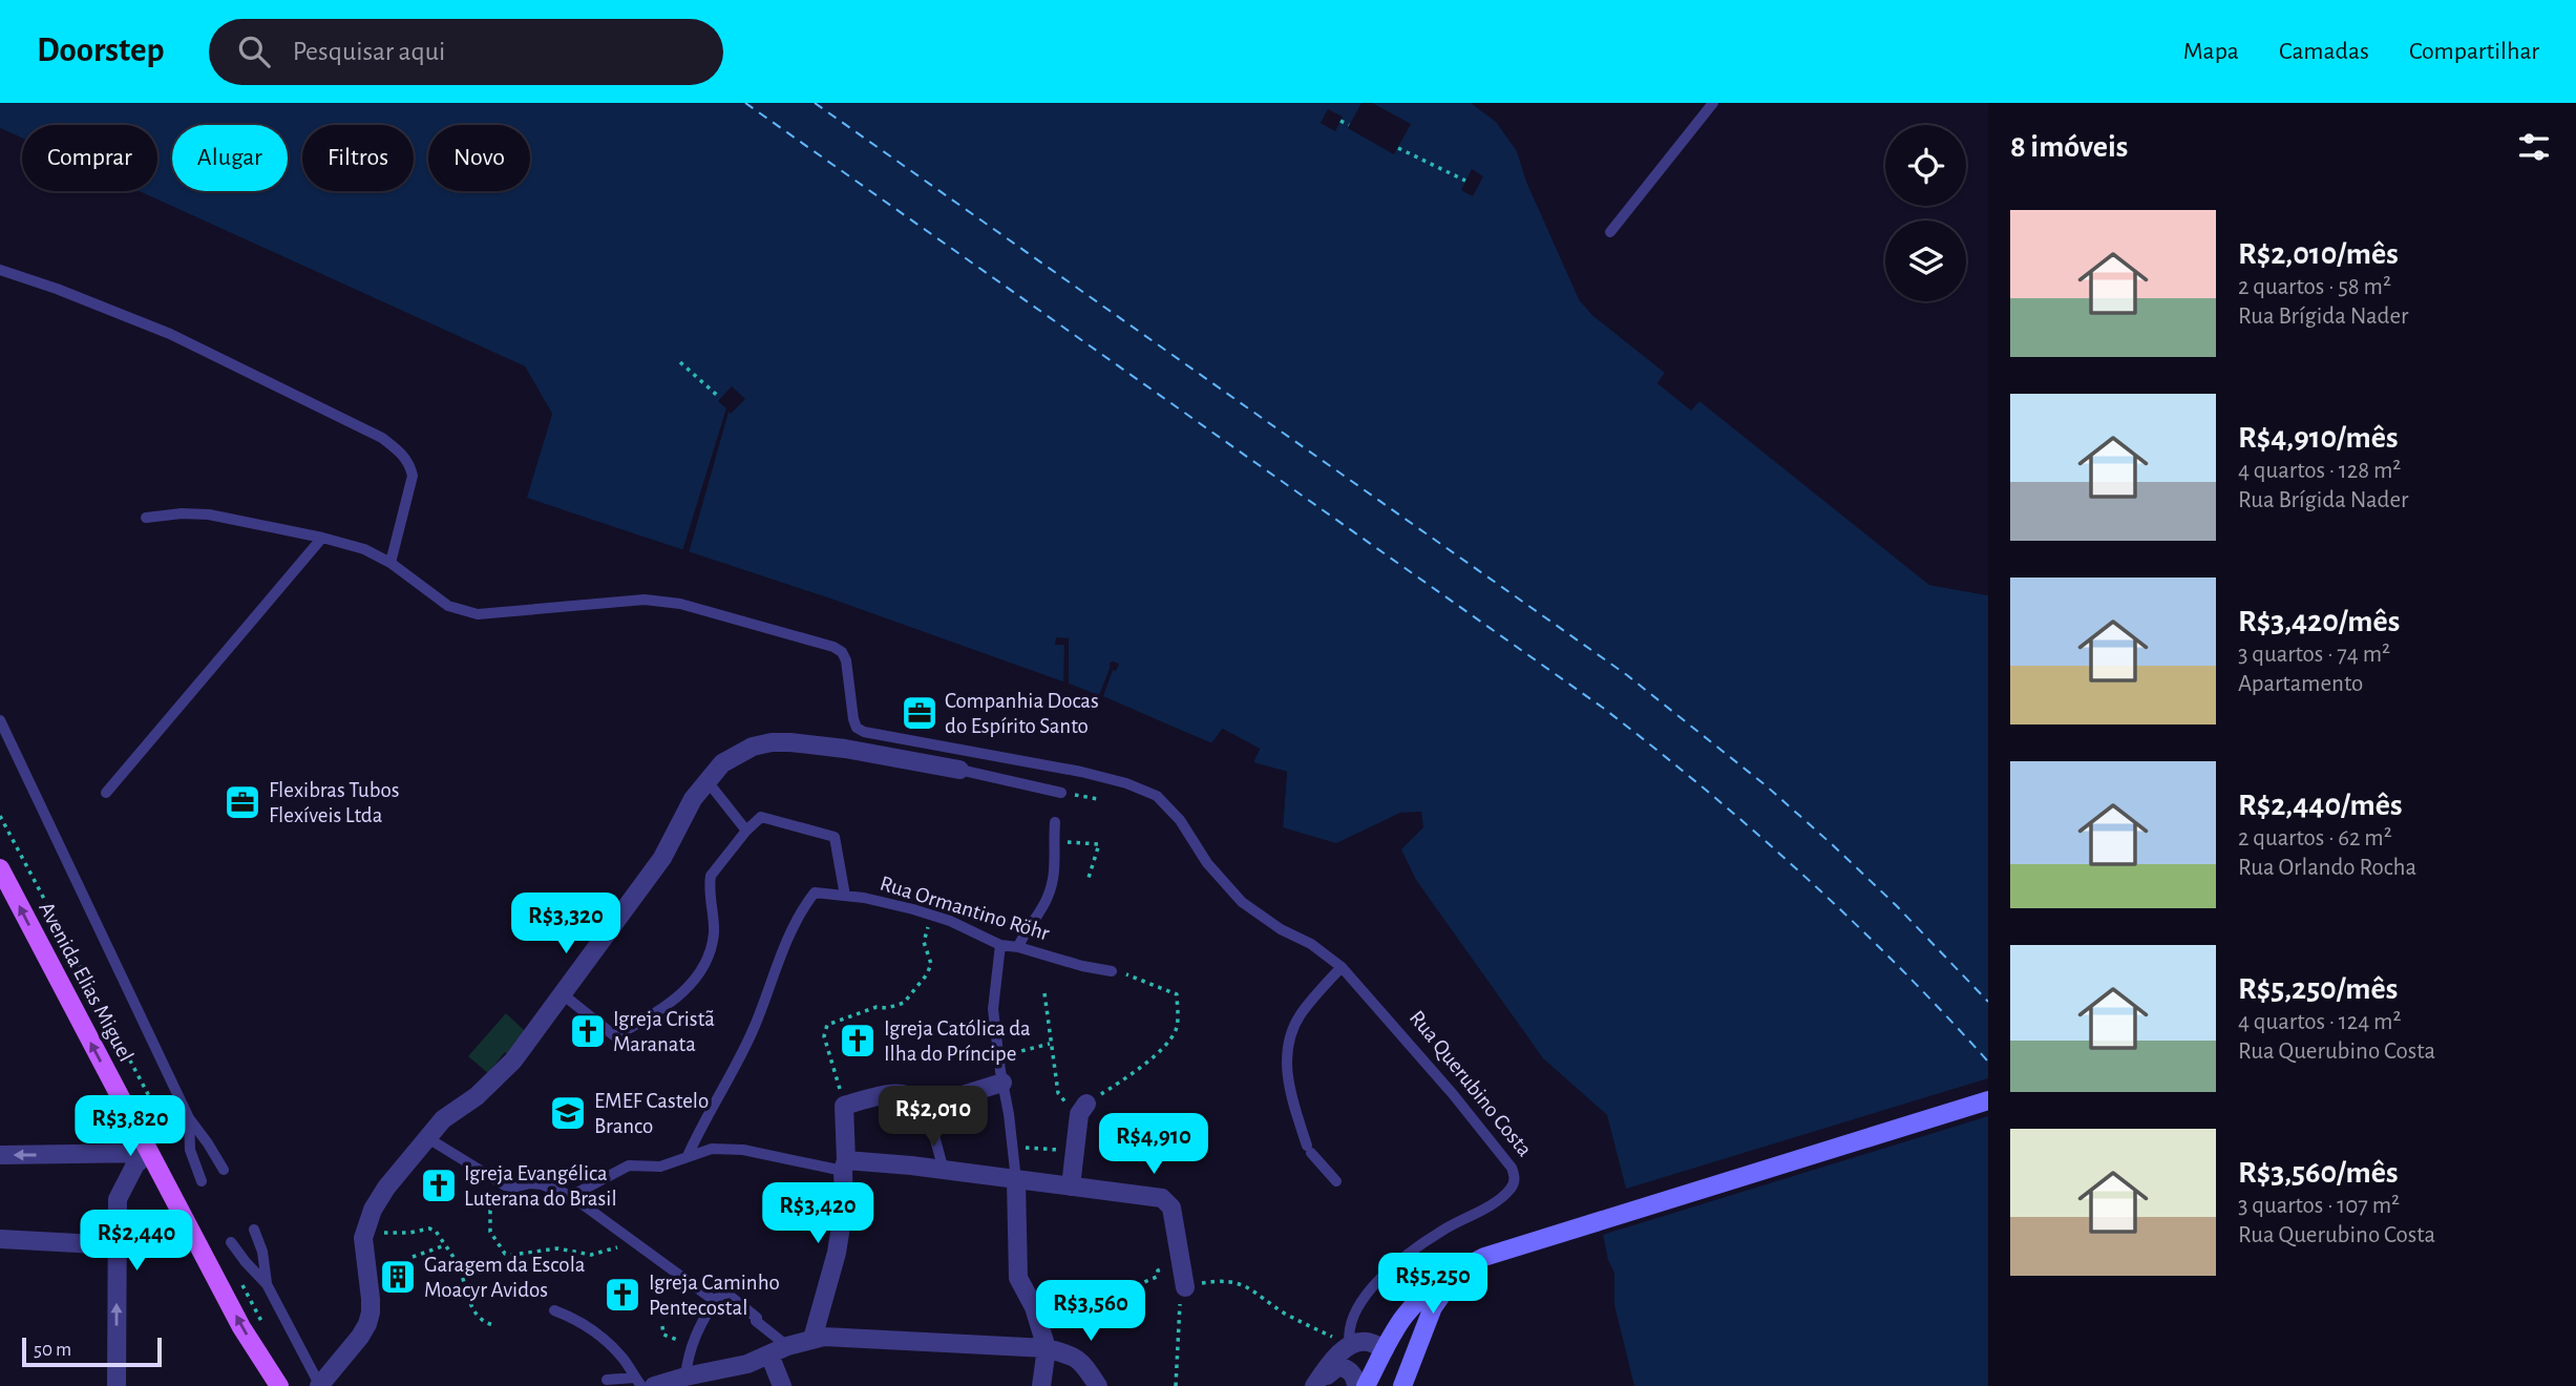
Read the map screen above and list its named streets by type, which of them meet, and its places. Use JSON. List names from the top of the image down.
{
  "streets": {
    "main road": ["Avenida Elias Miguel"],
    "lane": ["Rua Ormantino Röhr", "Rua Querubino Costa"]
  },
  "one_way": ["Avenida Elias Miguel"],
  "places": {
    "office": ["Companhia Docas do Espírito Santo", "Flexibras Tubos Flexíveis Ltda"],
    "church": [
      "Igreja Cristã Maranata",
      "Igreja Católica da Ilha do Príncipe",
      "Igreja Evangélica Luterana do Brasil",
      "Igreja Caminho Pentecostal"
    ],
    "school or university": ["EMEF Castelo Branco"],
    "building": ["Garagem da Escola Moacyr Avidos"]
  },
  "scale_bar": "50 m",
  "page": {
    "header": "Doorstep",
    "search": "Pesquisar aqui",
    "nav": ["Mapa", "Camadas", "Compartilhar"],
    "heading": "8 imóveis",
    "chip": [
      "Comprar",
      "Alugar",
      "Filtros",
      "Novo"
    ],
    "list": [
      {
        "name": "R$2,010/mês",
        "note": "2 quartos · 58 m² · Rua Brígida Nader"
      },
      {
        "name": "R$4,910/mês",
        "note": "4 quartos · 128 m² · Rua Brígida Nader"
      },
      {
        "name": "R$3,420/mês",
        "note": "3 quartos · 74 m² · Apartamento"
      },
      {
        "name": "R$2,440/mês",
        "note": "2 quartos · 62 m² · Rua Orlando Rocha"
      },
      {
        "name": "R$5,250/mês",
        "note": "4 quartos · 124 m² · Rua Querubino Costa"
      },
      {
        "name": "R$3,560/mês",
        "note": "3 quartos · 107 m² · Rua Querubino Costa"
      }
    ],
    "price": [
      "R$3,320",
      "R$2,010",
      "R$3,820",
      "R$4,910",
      "R$3,420",
      "R$2,440",
      "R$5,250",
      "R$3,560"
    ],
    "scale": "50 m"
  }
}
